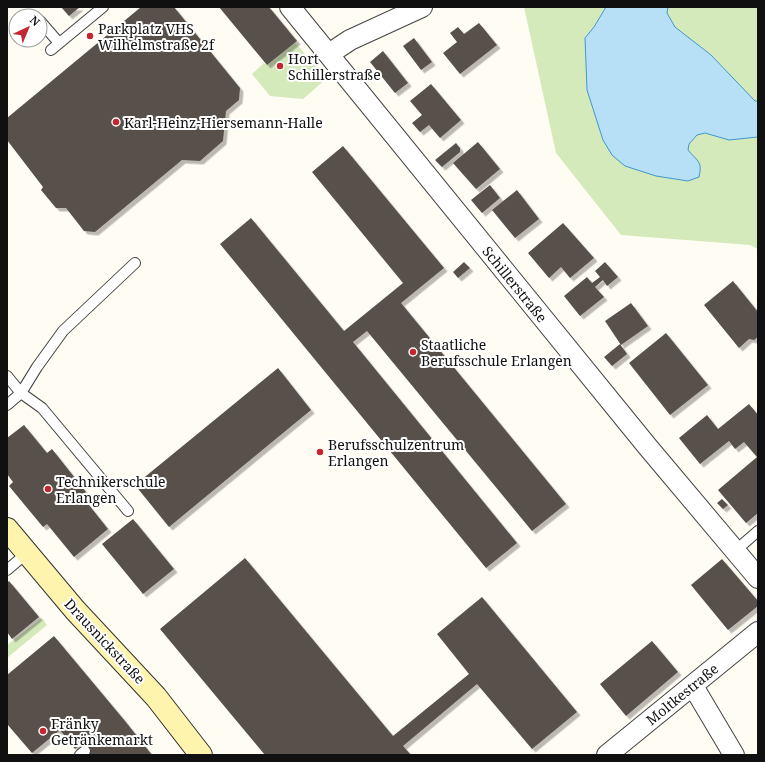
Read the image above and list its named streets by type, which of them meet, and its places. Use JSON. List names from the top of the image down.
{
  "streets": {
    "main road": ["Drausnickstraße"],
    "street": ["Schillerstraße", "Moltkestraße"]
  },
  "places": [
    "Parkplatz VHS Wilhelmstraße 2f",
    "Hort Schillerstraße",
    "Karl-Heinz-Hiersemann-Halle",
    "Staatliche Berufsschule Erlangen",
    "Berufsschulzentrum Erlangen",
    "Technikerschule Erlangen",
    "Fränky Getränkemarkt"
  ],
  "north": "top right"
}
